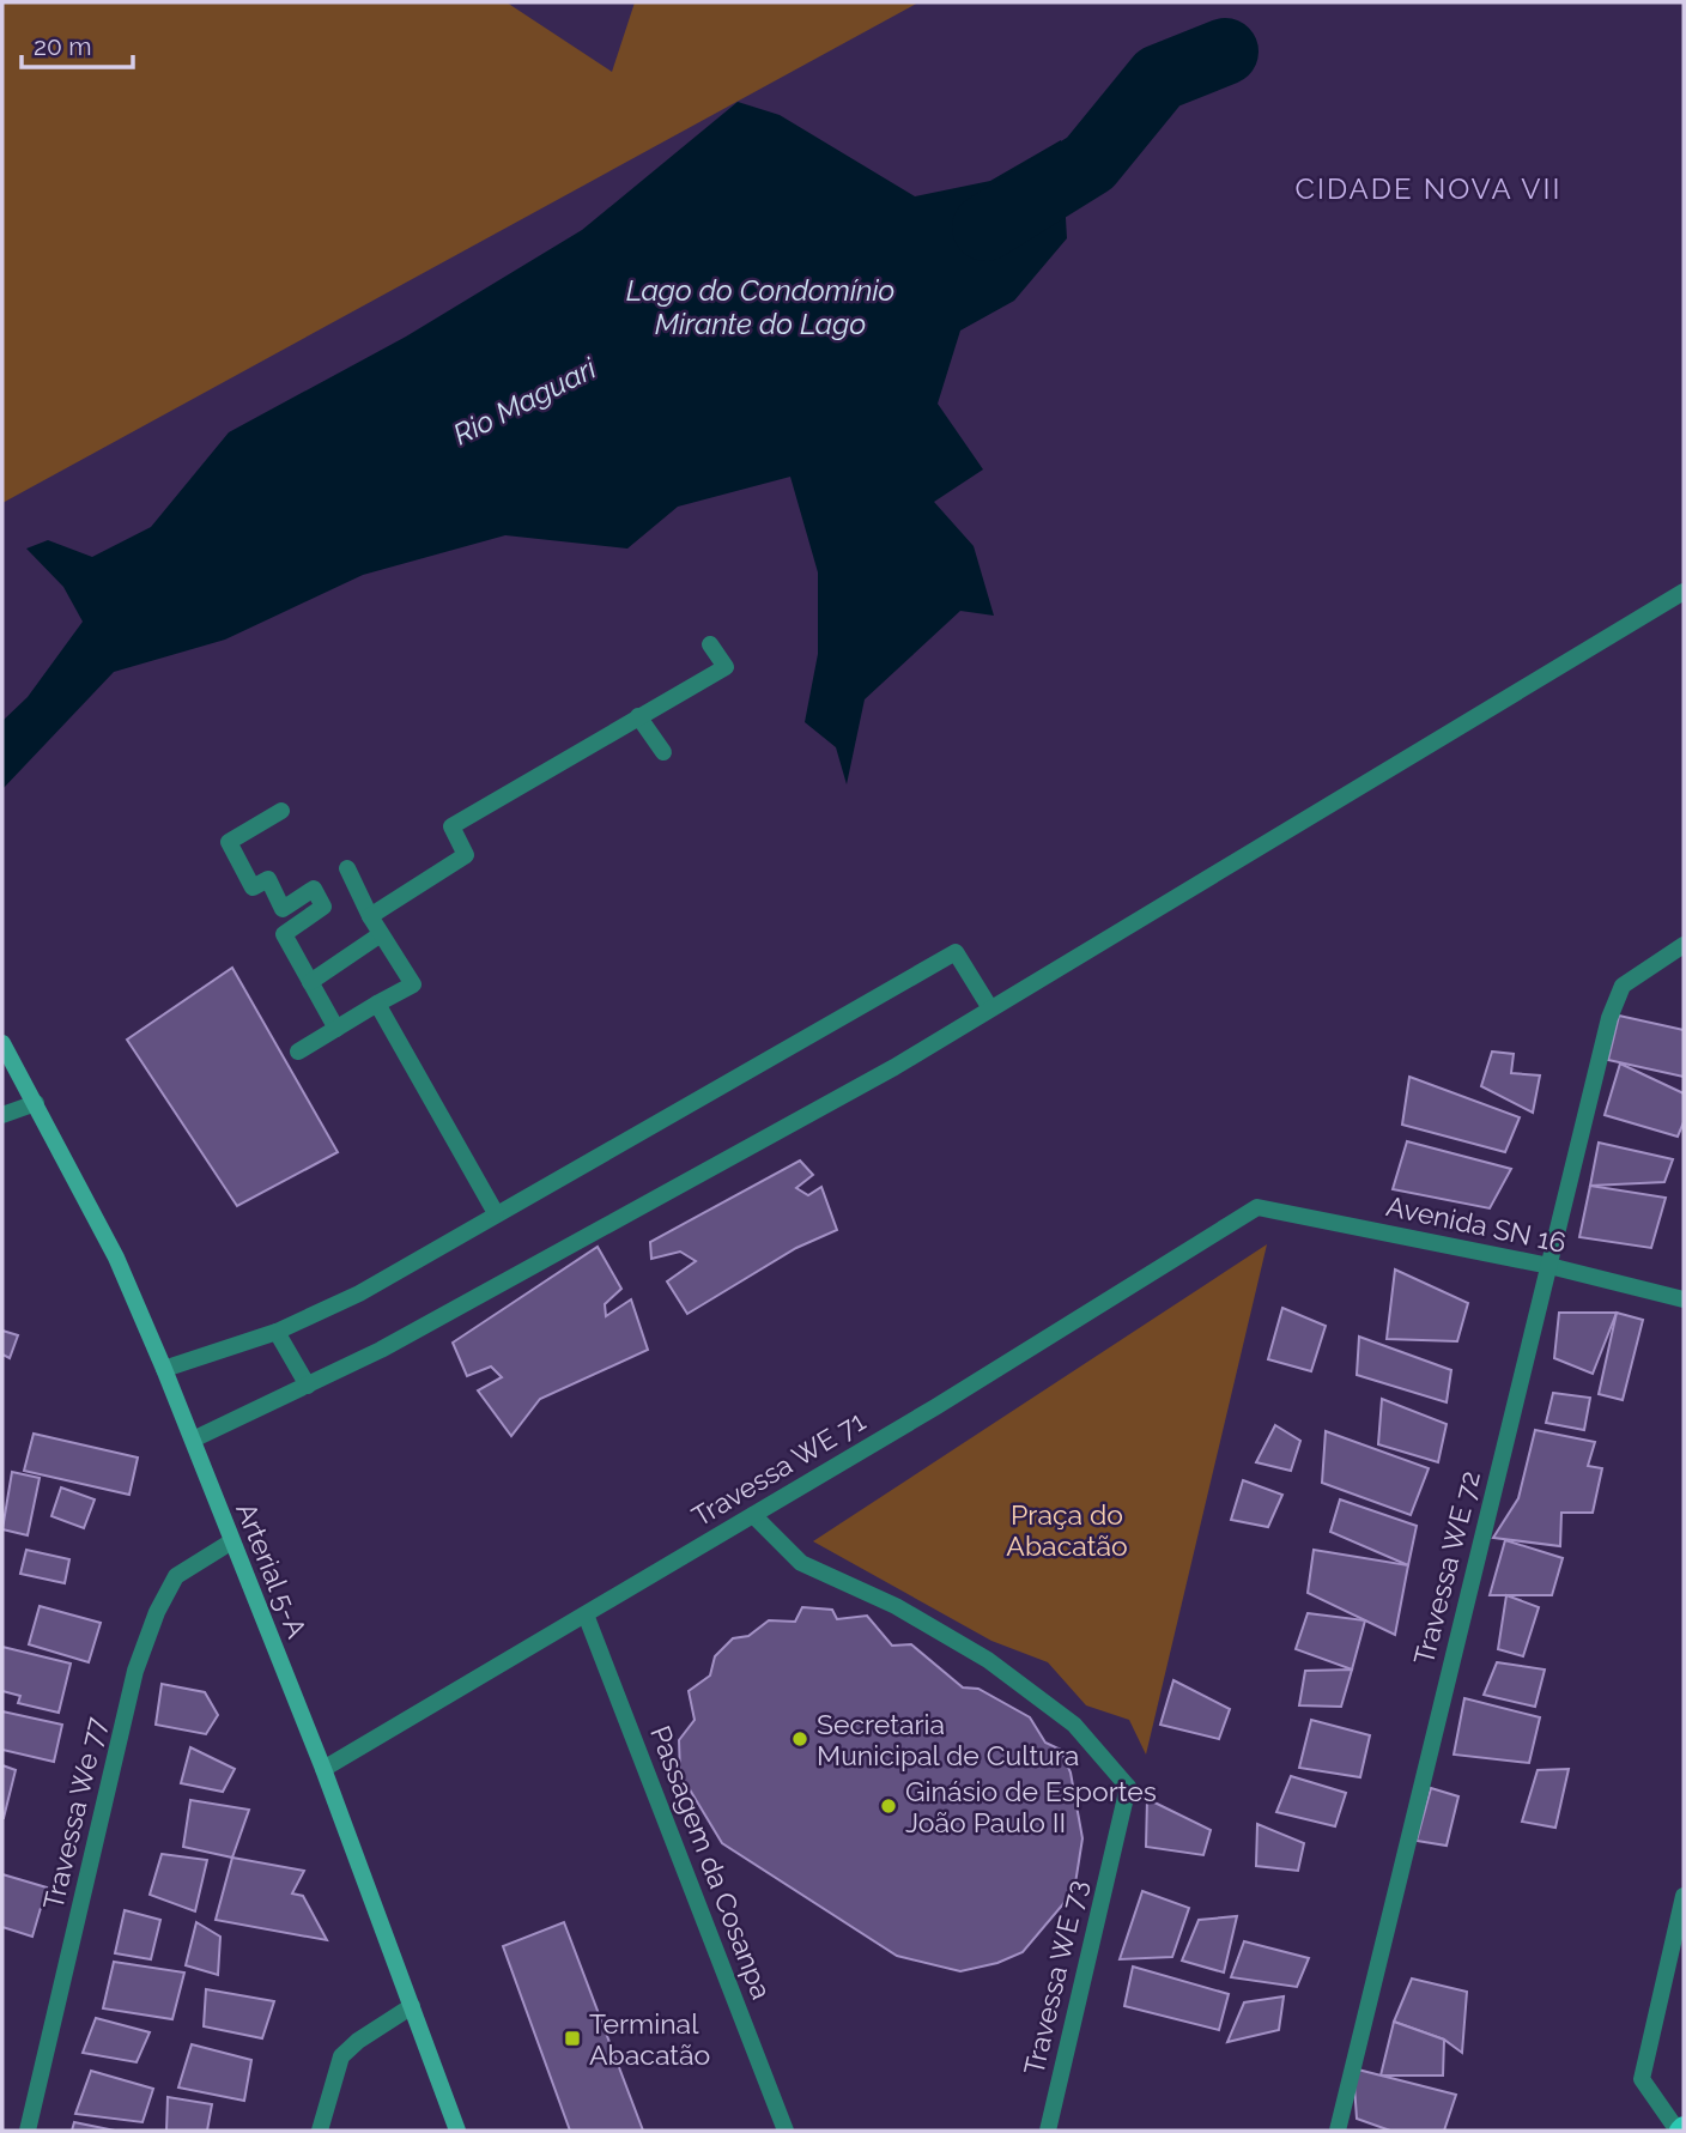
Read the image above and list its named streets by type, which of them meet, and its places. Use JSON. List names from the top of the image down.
{
  "streets": {
    "main road": ["Arterial 5-A"],
    "street": [
      "Avenida SN 16",
      "Travessa WE 71",
      "Travessa WE 72",
      "Travessa We 77",
      "Passagem da Cosanpa",
      "Travessa WE 73"
    ]
  },
  "crossings": [
    ["Avenida SN 16", "Travessa WE 71"],
    ["Avenida SN 16", "Travessa WE 72"],
    ["Travessa WE 71", "Arterial 5-A"],
    ["Travessa WE 71", "Passagem da Cosanpa"],
    ["Travessa WE 71", "Travessa WE 73"],
    ["Arterial 5-A", "Travessa We 77"]
  ],
  "districts": ["CIDADE NOVA VII"],
  "water": ["Lago do Condomínio Mirante do Lago", "Rio Maguari"],
  "parks": ["Praça do Abacatão"],
  "places": {
    "other": ["Secretaria Municipal de Cultura", "Ginásio de Esportes João Paulo II"],
    "transit": ["Terminal Abacatão"]
  },
  "scale_bar": "20 m"
}
